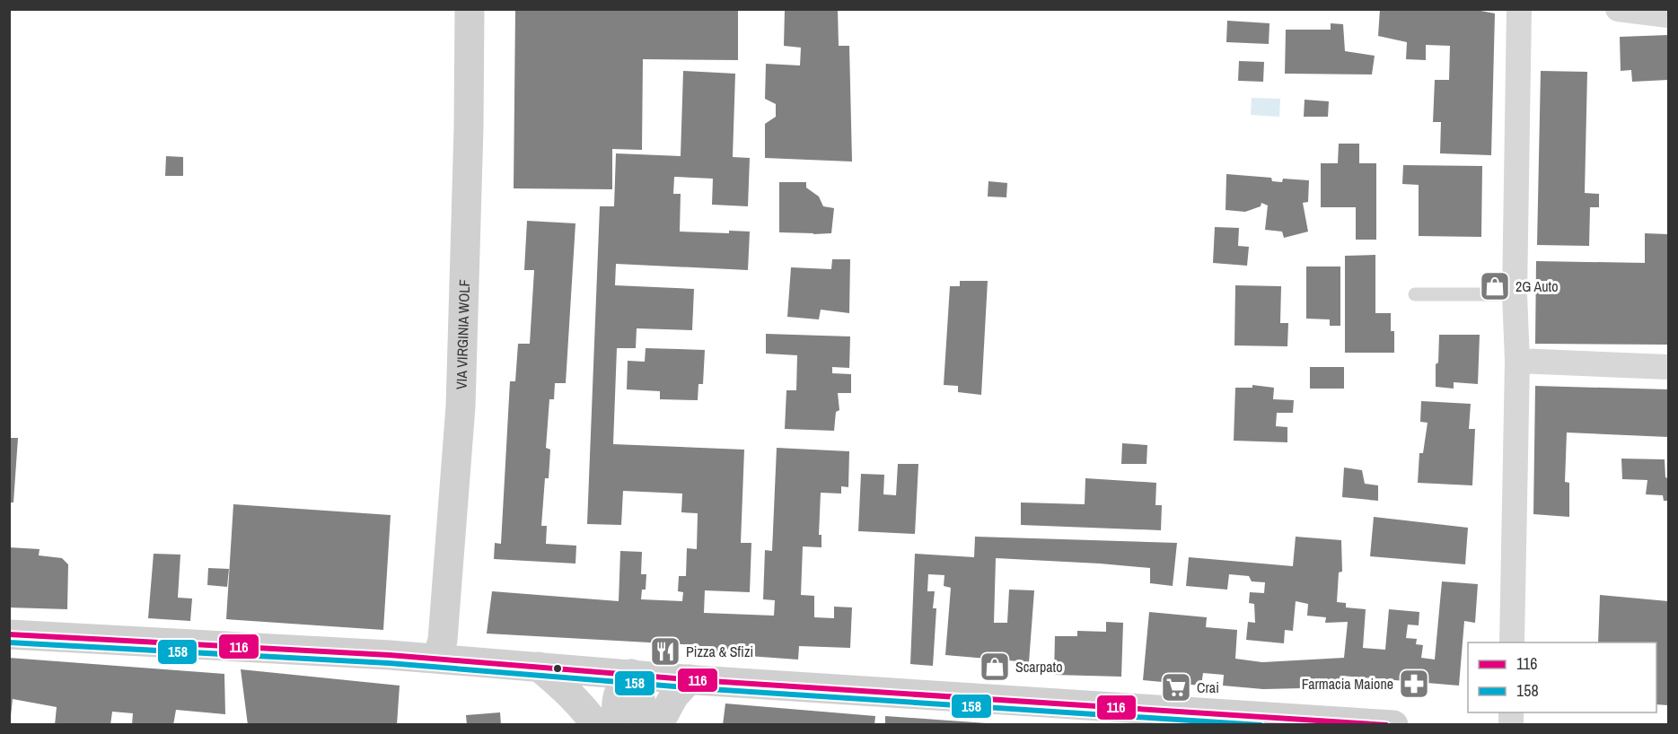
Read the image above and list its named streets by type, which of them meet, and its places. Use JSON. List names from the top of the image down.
{
  "streets": {
    "main road": ["VIA VIRGINIA WOLF"]
  },
  "places": {
    "shop": ["2G Auto", "Scarpato"],
    "restaurant": ["Pizza & Sfizi"],
    "pharmacy": ["Farmacia Maione"],
    "supermarket": ["Crai"]
  },
  "lines": ["transit line 116", "transit line 158"],
  "legend": ["116", "158"]
}
